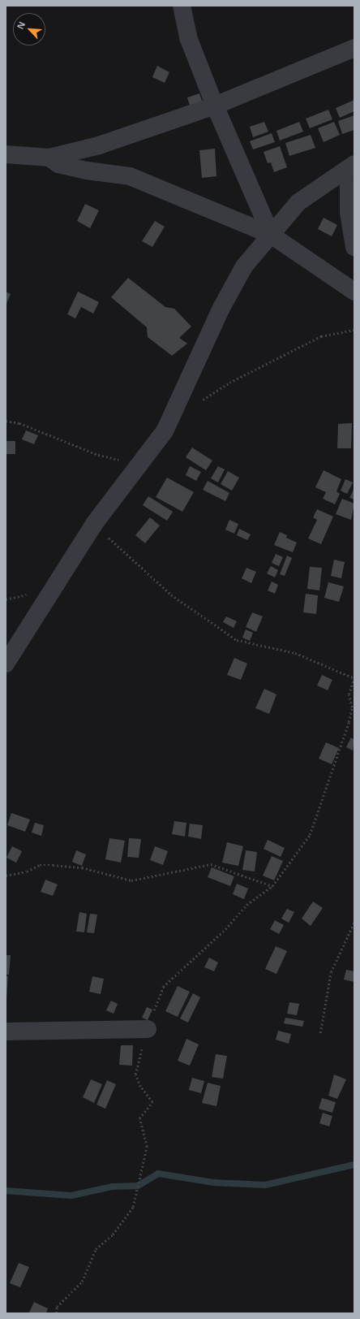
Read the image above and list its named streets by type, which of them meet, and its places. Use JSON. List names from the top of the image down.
{
  "north": "top left"
}
